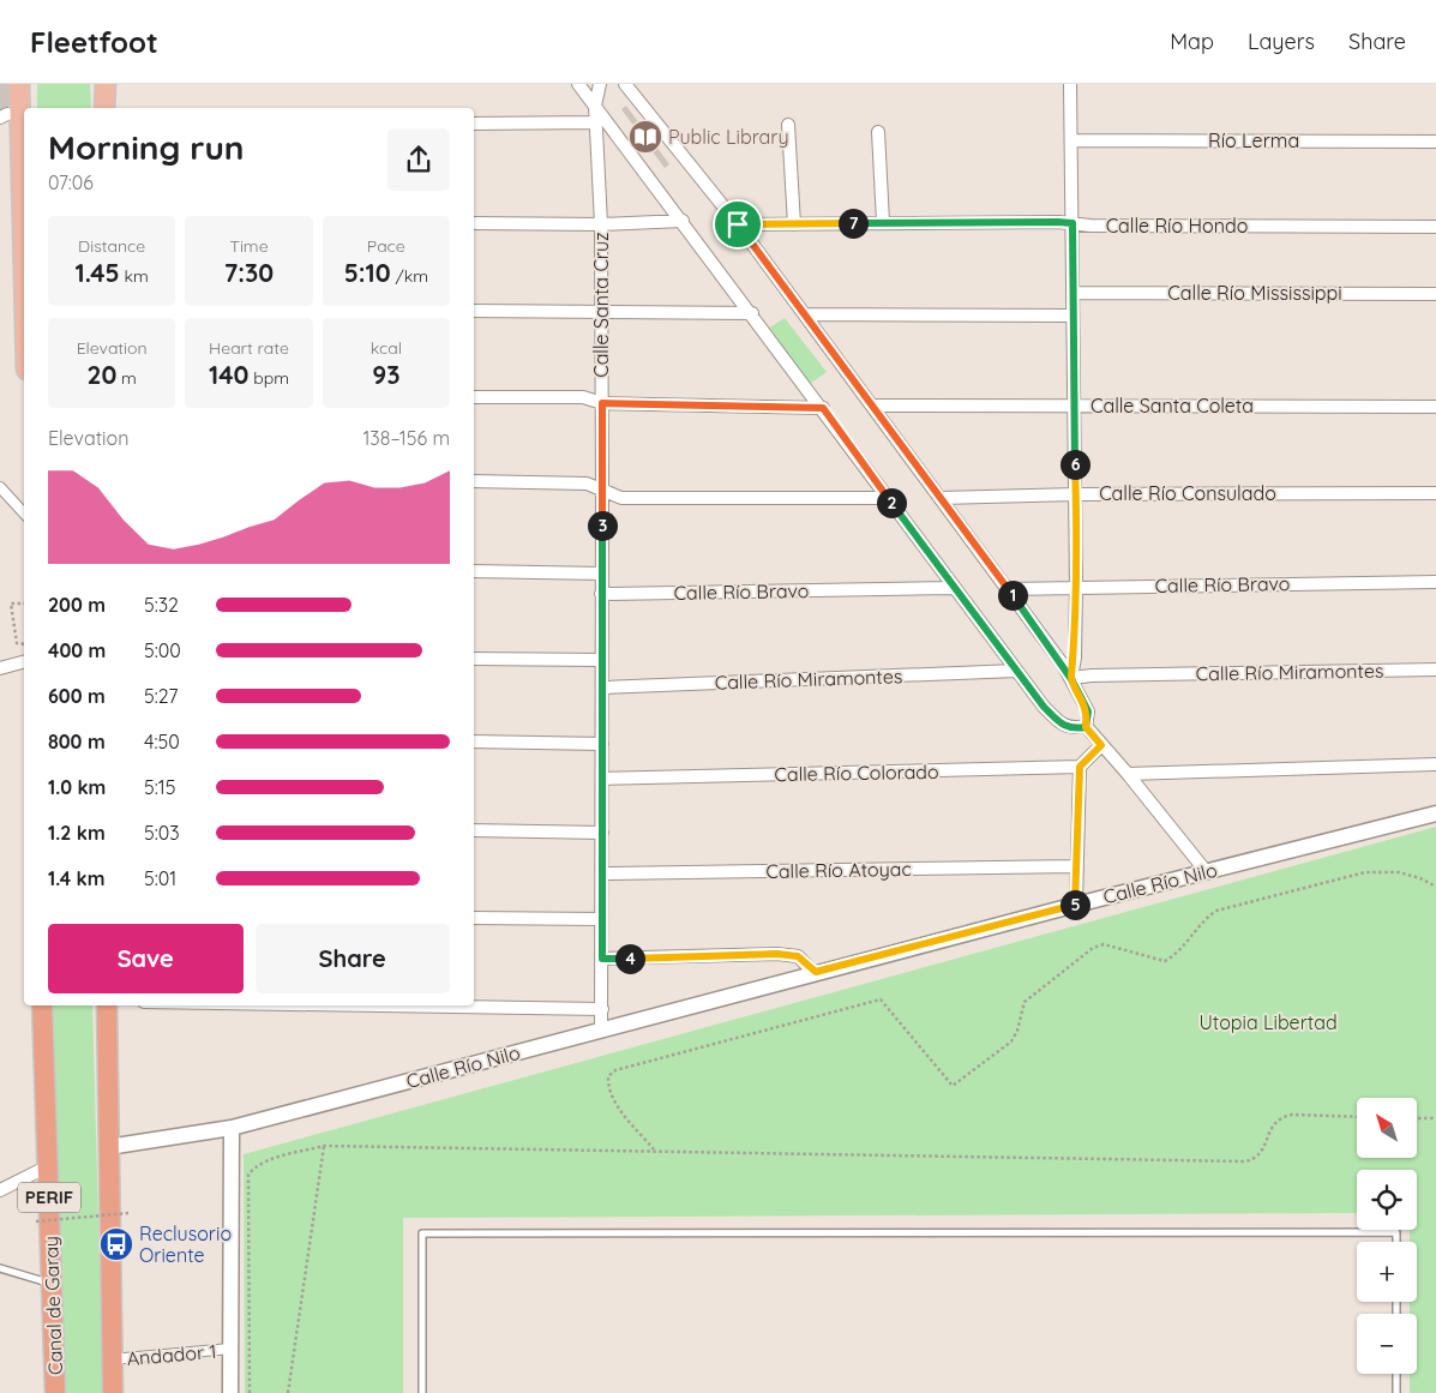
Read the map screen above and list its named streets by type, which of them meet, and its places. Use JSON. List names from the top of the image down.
{
  "streets": {
    "highway": ["PERIF", "Canal de Garay"],
    "street": [
      "Río Lerma",
      "Calle Río Hondo",
      "Calle Río Mississippi",
      "Calle Santa Cruz",
      "Calle Santa Coleta",
      "Calle Río Consulado",
      "Calle Río Bravo",
      "Calle Río Miramontes",
      "Calle Río Colorado",
      "Calle Río Atoyac",
      "Calle Río Nilo",
      "Andador 1"
    ]
  },
  "crossings": [
    ["Calle Santa Cruz", "Calle Río Bravo"],
    ["Calle Santa Cruz", "Calle Río Miramontes"],
    ["Calle Santa Cruz", "Calle Río Colorado"],
    ["Calle Santa Cruz", "Calle Río Atoyac"],
    ["Calle Santa Cruz", "Calle Río Nilo"],
    ["Calle Río Nilo", "PERIF"],
    ["PERIF", "Andador 1"]
  ],
  "parks": ["Utopia Libertad"],
  "places": {
    "library": ["Public Library"],
    "bus stop": ["Reclusorio Oriente"]
  },
  "north": "top left",
  "page": {
    "header": "Fleetfoot",
    "nav": ["Map", "Layers", "Share"],
    "heading": ["Morning run", "07:06"],
    "pins": [
      "7",
      "6",
      "2",
      "3",
      "1",
      "5",
      "4"
    ],
    "stats": [
      ["Distance", "1.45 km"],
      ["Time", "7:30"],
      ["Pace", "5:10 /km"],
      ["Elevation", "20 m"],
      ["Heart rate", "140 bpm"],
      ["kcal", "93"]
    ],
    "chart": ["Elevation", "138–156 m"],
    "list": [
      {
        "name": "200 m",
        "note": "5:32"
      },
      {
        "name": "400 m",
        "note": "5:00"
      },
      {
        "name": "600 m",
        "note": "5:27"
      },
      {
        "name": "800 m",
        "note": "4:50"
      },
      {
        "name": "1.0 km",
        "note": "5:15"
      },
      {
        "name": "1.2 km",
        "note": "5:03"
      },
      {
        "name": "1.4 km",
        "note": "5:01"
      }
    ],
    "buttons": ["Save", "Share"],
    "map_buttons": ["+", "−"]
  }
}
